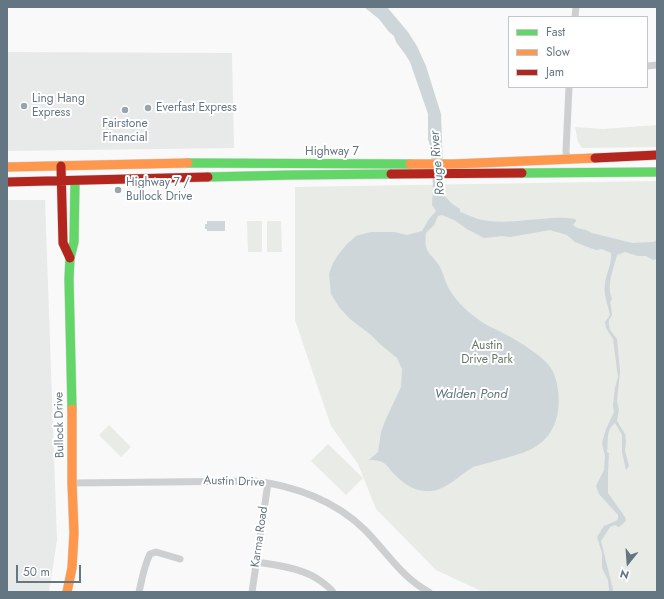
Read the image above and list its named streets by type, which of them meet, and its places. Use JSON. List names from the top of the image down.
{
  "streets": {
    "main road": ["Highway 7", "Bullock Drive"],
    "street": ["Austin Drive", "Karma Road"]
  },
  "crossings": [
    ["Highway 7", "Bullock Drive"],
    ["Bullock Drive", "Austin Drive"],
    ["Austin Drive", "Karma Road"]
  ],
  "water": ["Rouge River", "Walden Pond"],
  "parks": ["Austin Drive Park"],
  "places": [
    "Ling Hang Express",
    "Everfast Express",
    "Fairstone Financial",
    "Highway 7 / Bullock Drive"
  ],
  "legend": ["Fast", "Slow", "Jam"],
  "scale_bar": "50 m",
  "north": "bottom"
}
